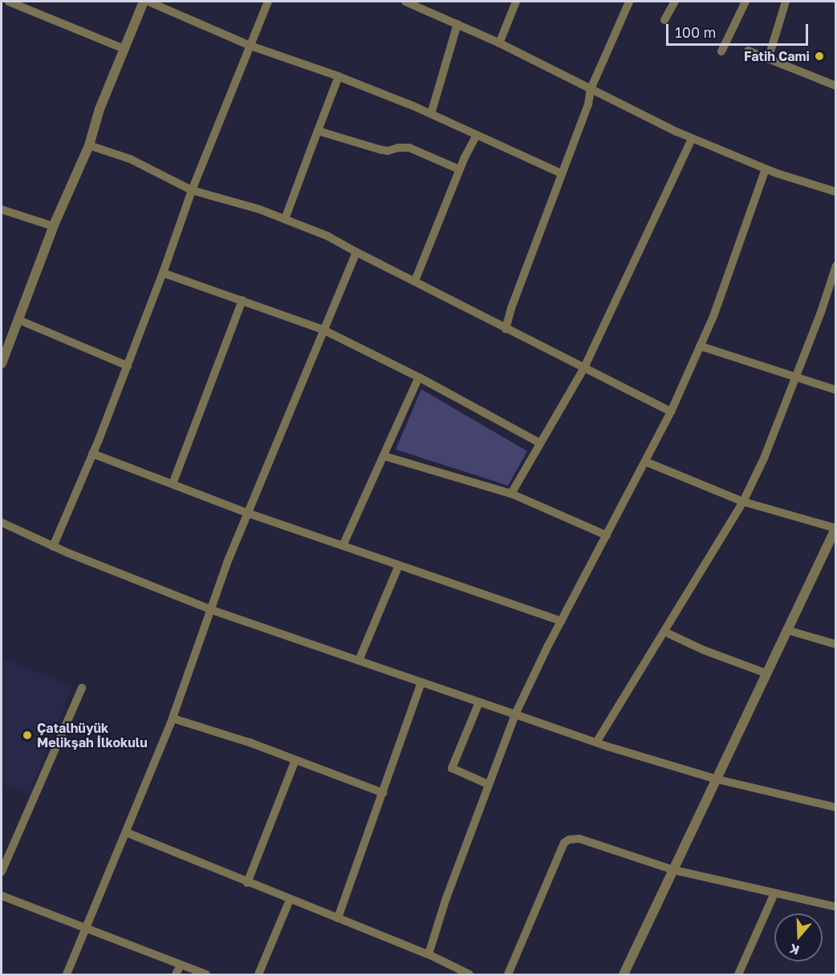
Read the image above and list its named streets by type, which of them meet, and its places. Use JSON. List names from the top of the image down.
{
  "places": ["Fatih Cami", "Çatalhüyük Melikşah İlkokulu"],
  "scale_bar": "100 m",
  "north": "bottom"
}
